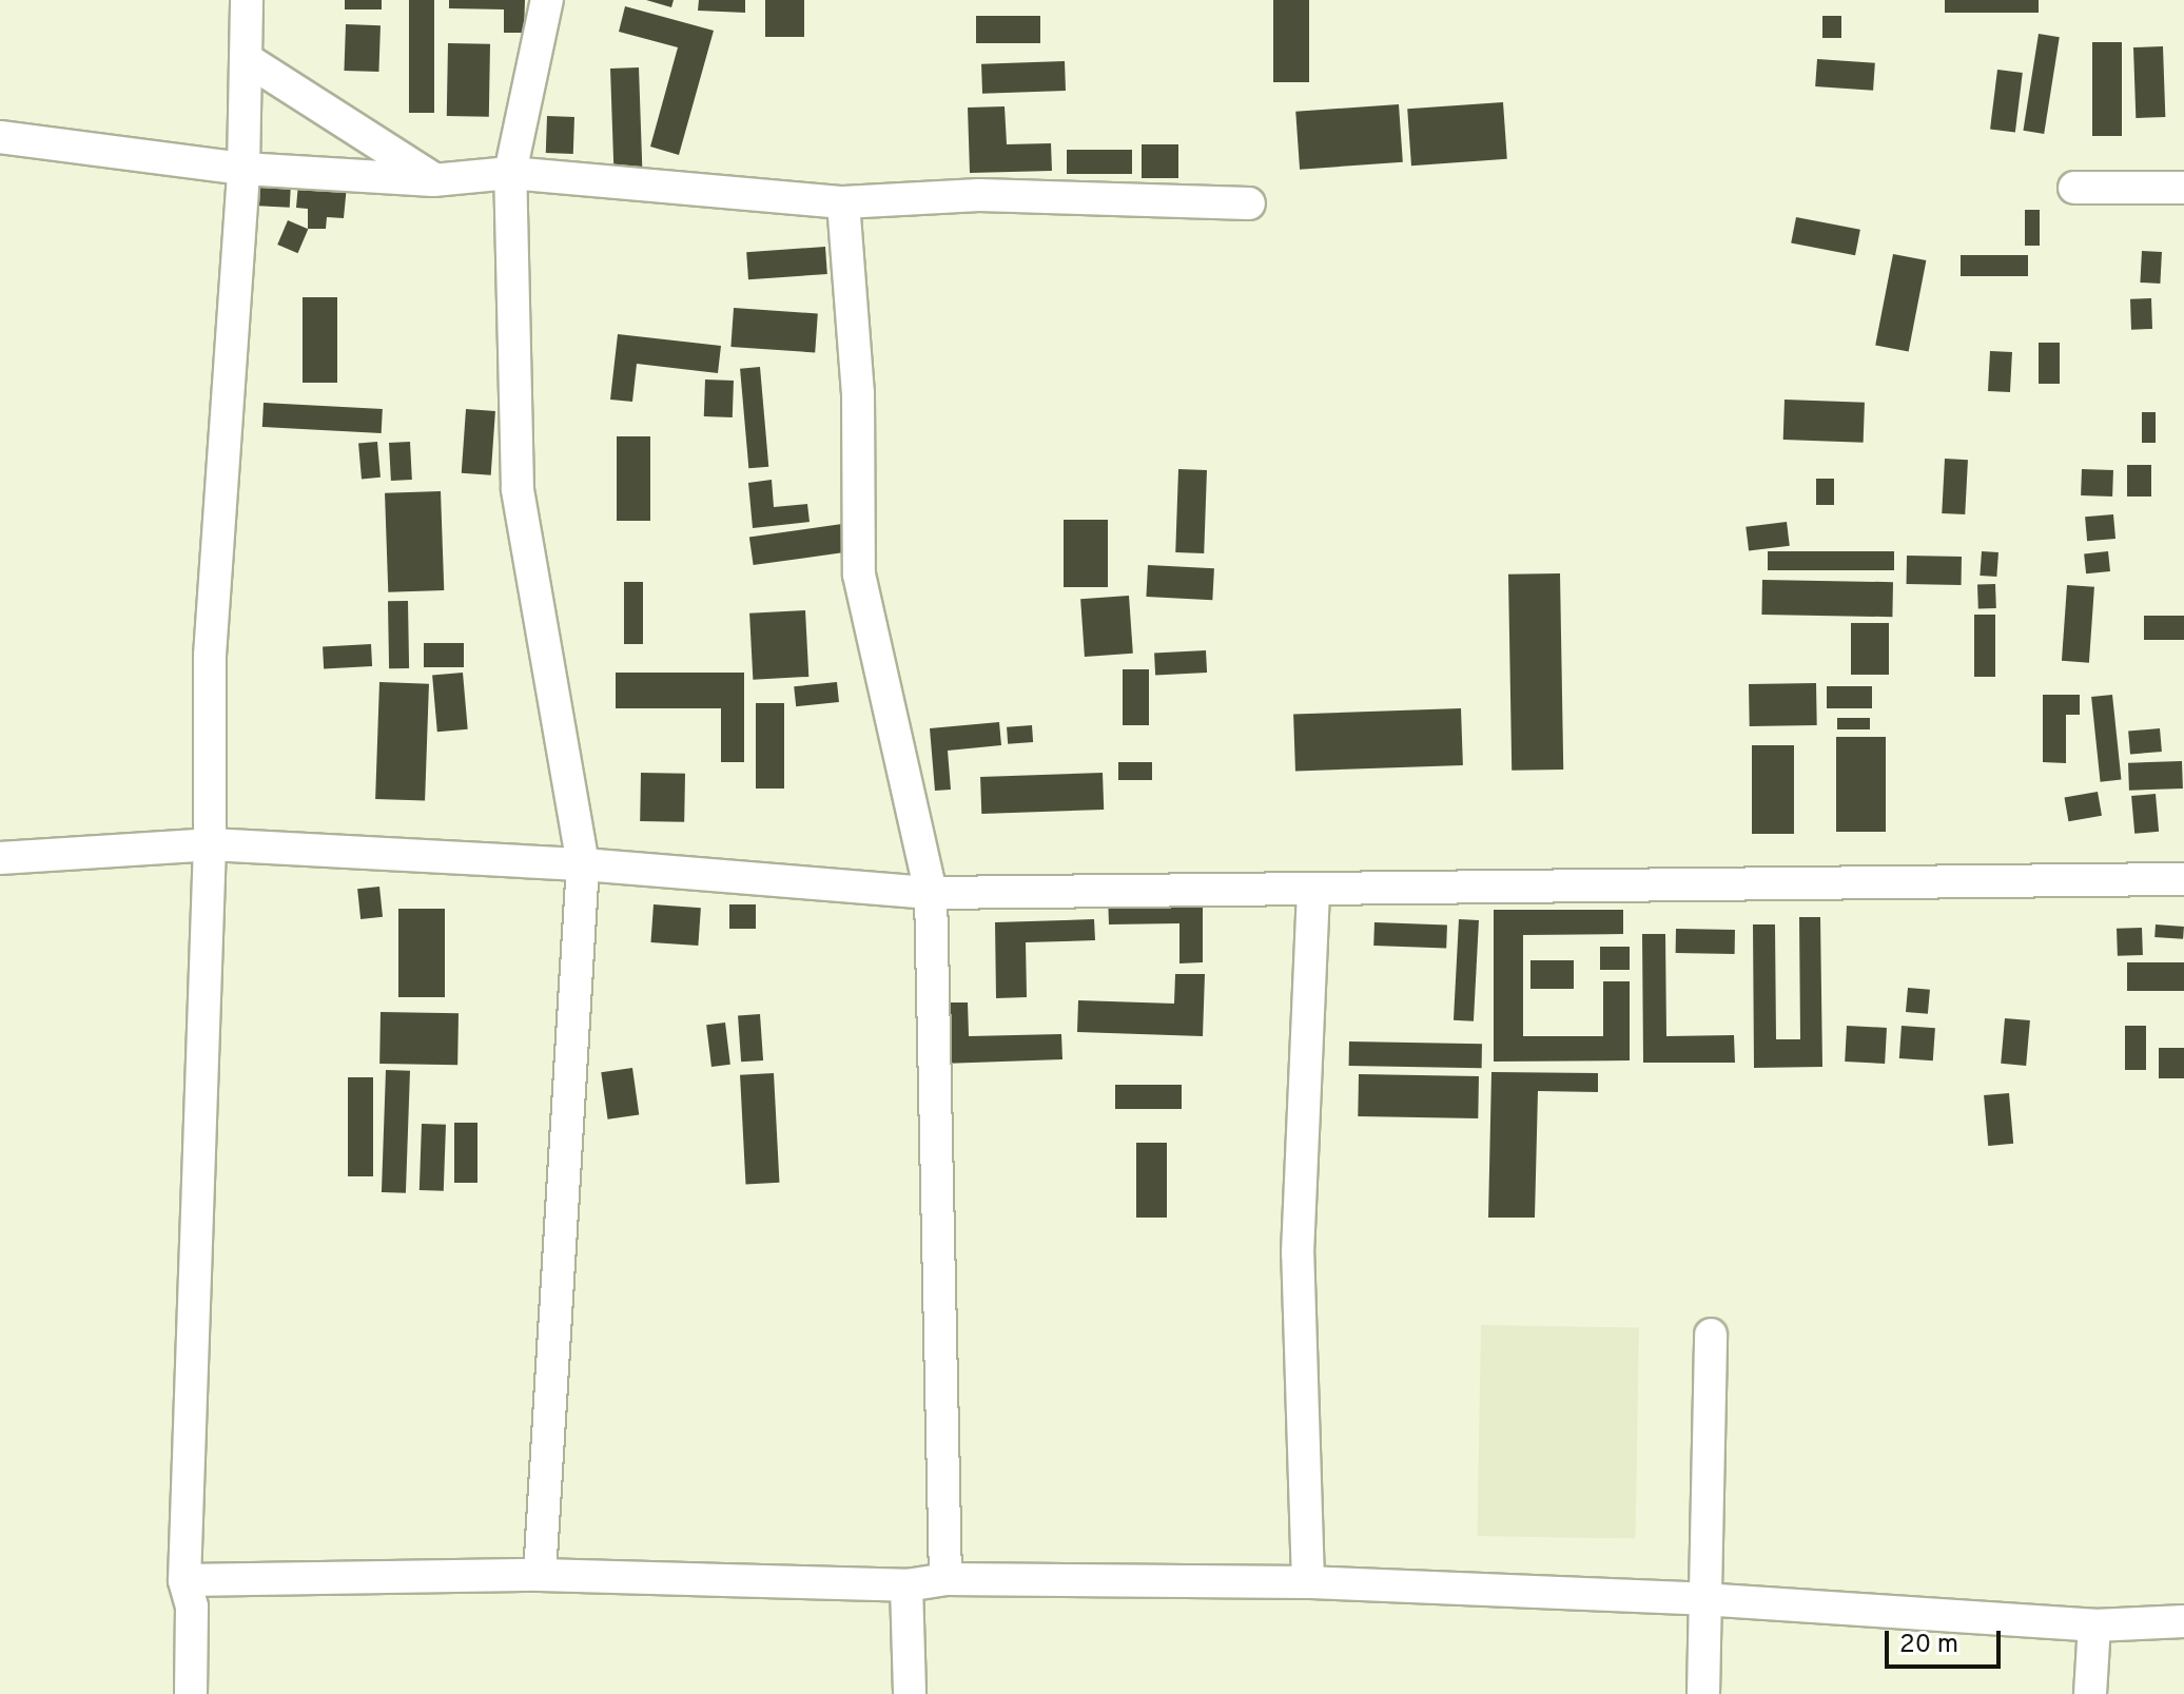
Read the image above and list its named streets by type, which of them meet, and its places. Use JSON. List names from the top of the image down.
{
  "scale_bar": "20 m"
}
